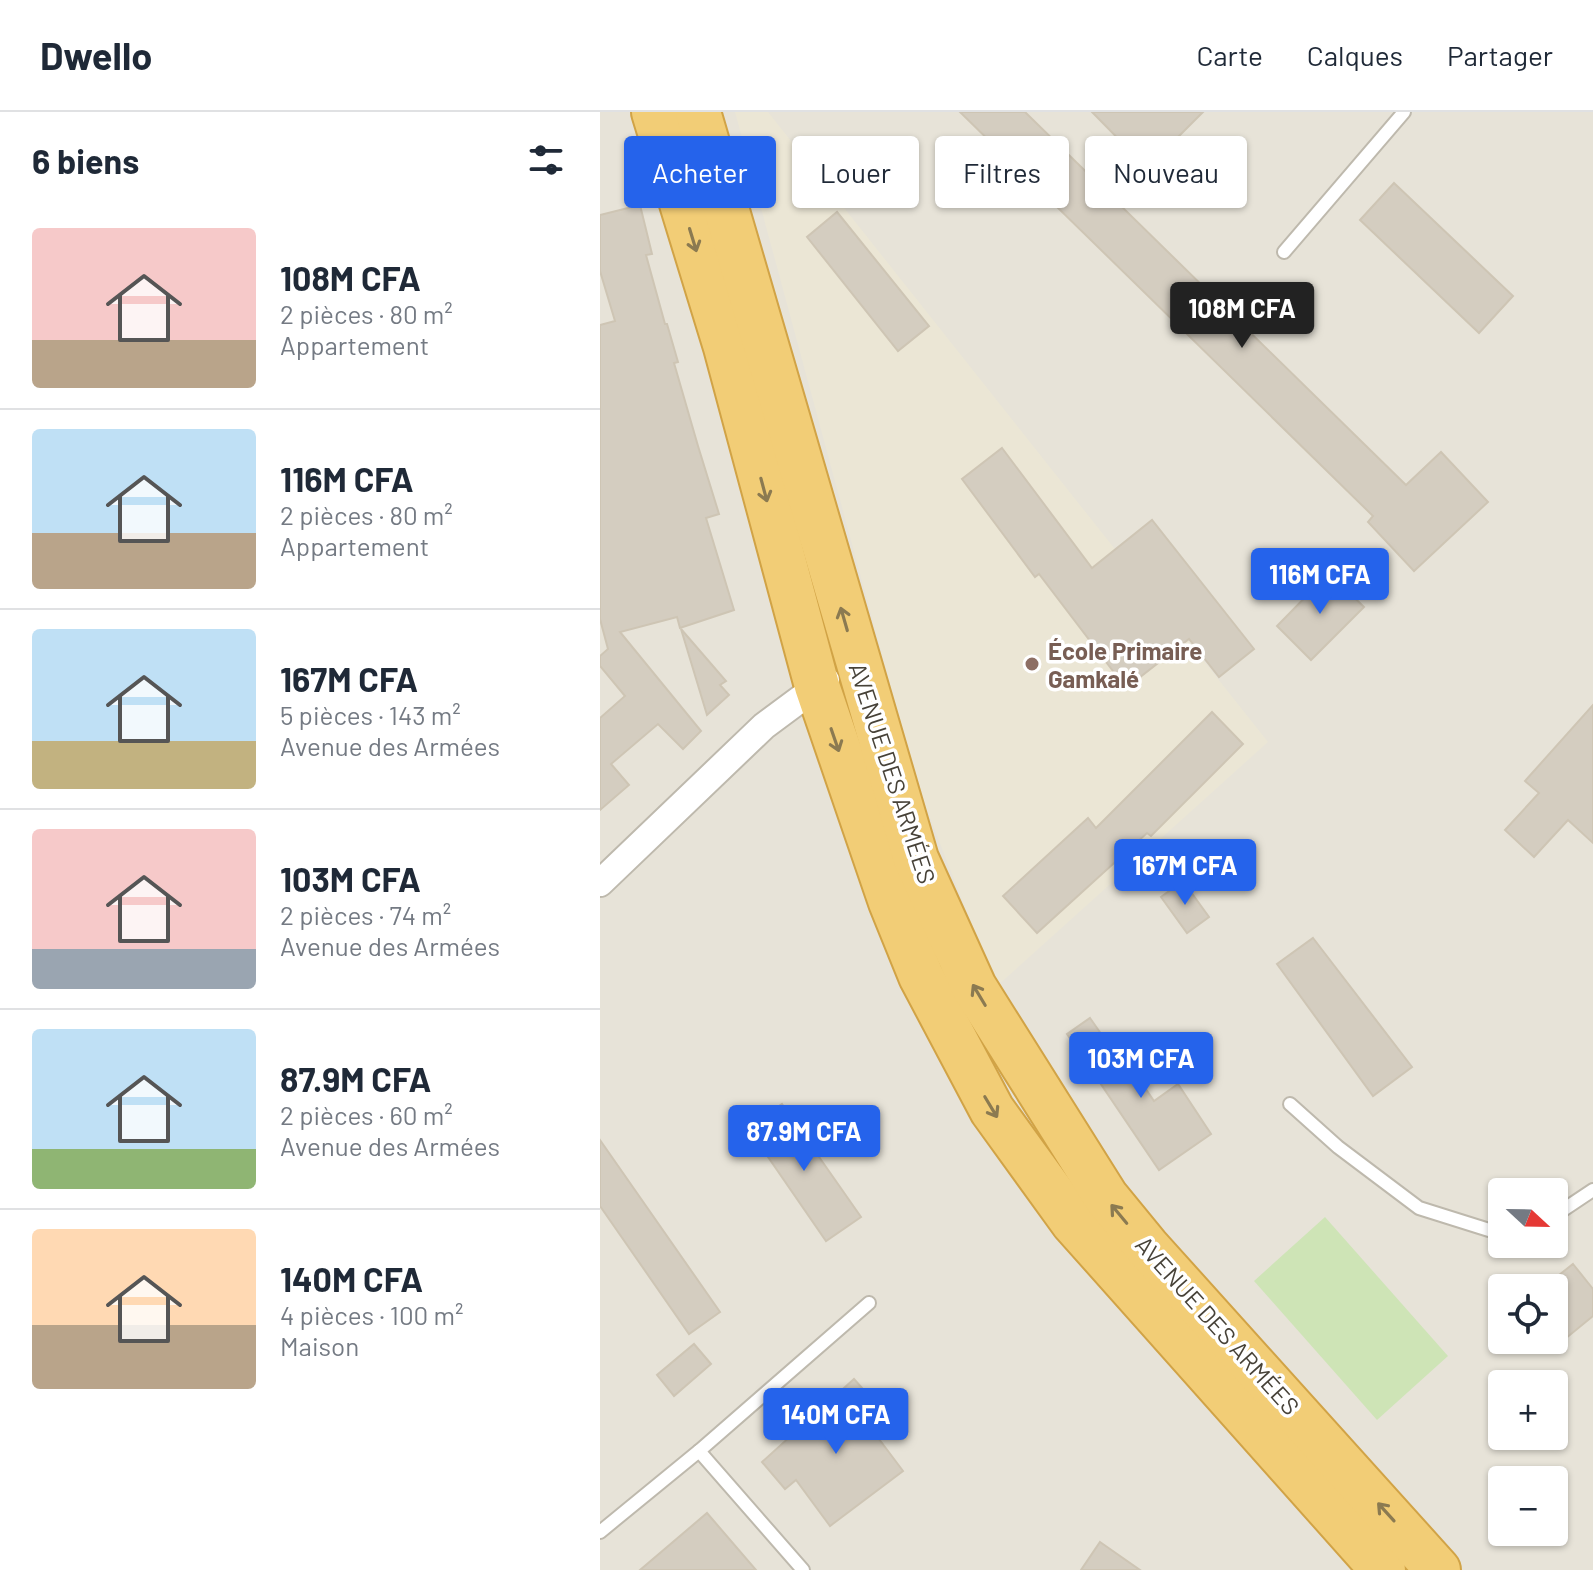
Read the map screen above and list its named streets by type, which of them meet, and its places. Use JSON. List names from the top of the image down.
{
  "streets": {
    "highway": ["AVENUE DES ARMÉES"]
  },
  "places": ["École Primaire Gamkalé"],
  "north": "right",
  "page": {
    "header": "Dwello",
    "nav": ["Carte", "Calques", "Partager"],
    "heading": "6 biens",
    "chip": [
      "Acheter",
      "Louer",
      "Filtres",
      "Nouveau"
    ],
    "list": [
      {
        "name": "108M CFA",
        "note": "2 pièces · 80 m² · Appartement"
      },
      {
        "name": "116M CFA",
        "note": "2 pièces · 80 m² · Appartement"
      },
      {
        "name": "167M CFA",
        "note": "5 pièces · 143 m² · Avenue des Armées"
      },
      {
        "name": "103M CFA",
        "note": "2 pièces · 74 m² · Avenue des Armées"
      },
      {
        "name": "87.9M CFA",
        "note": "2 pièces · 60 m² · Avenue des Armées"
      },
      {
        "name": "140M CFA",
        "note": "4 pièces · 100 m² · Maison"
      }
    ],
    "price": [
      "108M CFA",
      "116M CFA",
      "167M CFA",
      "103M CFA",
      "87.9M CFA",
      "140M CFA"
    ],
    "map_buttons": ["+", "−"]
  }
}
